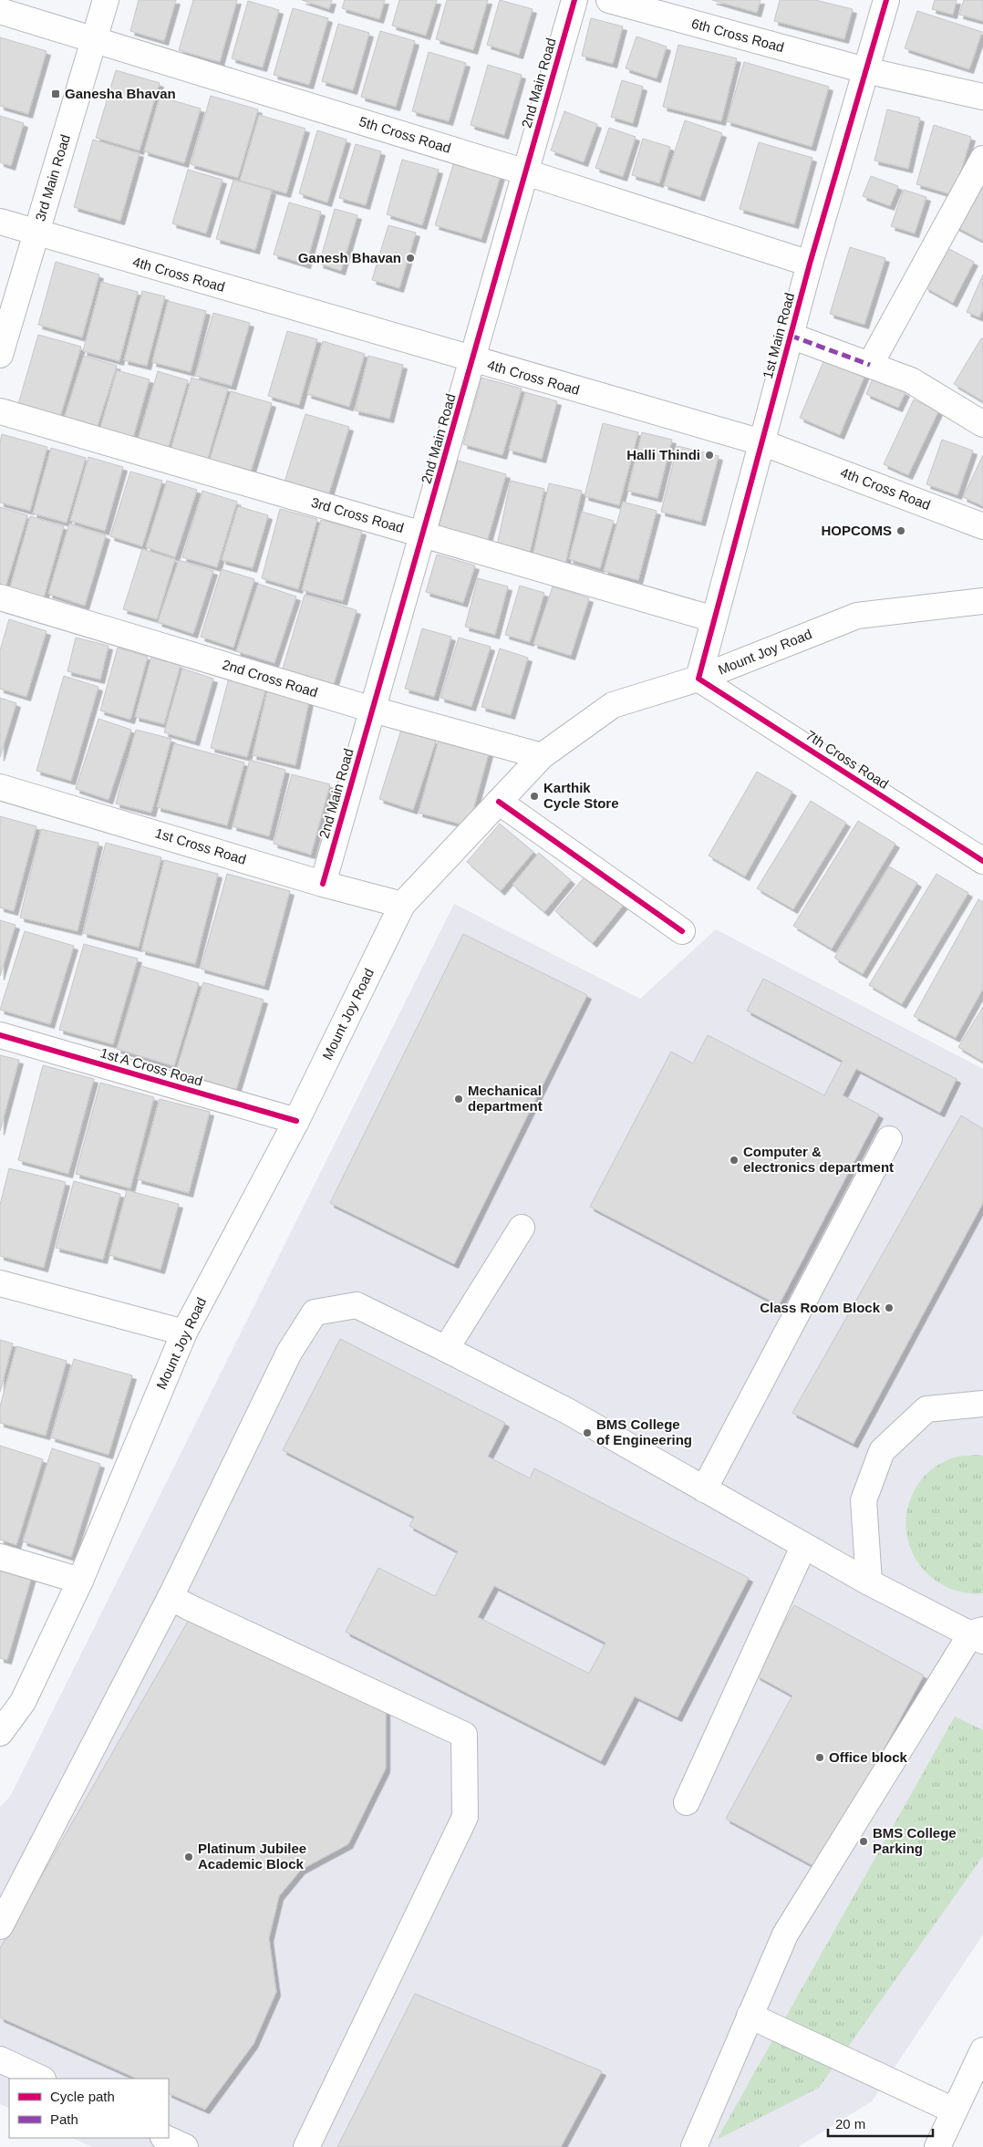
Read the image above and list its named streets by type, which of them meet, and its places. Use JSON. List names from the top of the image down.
{
  "streets": {
    "street": [
      "6th Cross Road",
      "2nd Main Road",
      "5th Cross Road",
      "3rd Main Road",
      "4th Cross Road",
      "1st Main Road",
      "3rd Cross Road",
      "Mount Joy Road",
      "2nd Cross Road",
      "7th Cross Road",
      "1st Cross Road",
      "1st A Cross Road"
    ]
  },
  "crossings": [
    ["6th Cross Road", "1st Main Road"],
    ["2nd Main Road", "5th Cross Road"],
    ["2nd Main Road", "4th Cross Road"],
    ["2nd Main Road", "3rd Cross Road"],
    ["2nd Main Road", "2nd Cross Road"],
    ["2nd Main Road", "1st Cross Road"],
    ["5th Cross Road", "3rd Main Road"],
    ["5th Cross Road", "1st Main Road"],
    ["3rd Main Road", "4th Cross Road"],
    ["4th Cross Road", "1st Main Road"],
    ["1st Main Road", "3rd Cross Road"],
    ["1st Main Road", "Mount Joy Road"],
    ["1st Main Road", "7th Cross Road"],
    ["Mount Joy Road", "2nd Cross Road"],
    ["Mount Joy Road", "7th Cross Road"],
    ["Mount Joy Road", "1st Cross Road"],
    ["Mount Joy Road", "1st A Cross Road"]
  ],
  "places": {
    "transit": ["Ganesha Bhavan"],
    "other": [
      "Ganesh Bhavan",
      "Halli Thindi",
      "HOPCOMS",
      "Karthik Cycle Store",
      "Mechanical department",
      "Computer & electronics department",
      "Class Room Block",
      "BMS College of Engineering",
      "Office block",
      "BMS College Parking",
      "Platinum Jubilee Academic Block"
    ]
  },
  "legend": ["Cycle path", "Path"],
  "scale_bar": "20 m"
}
